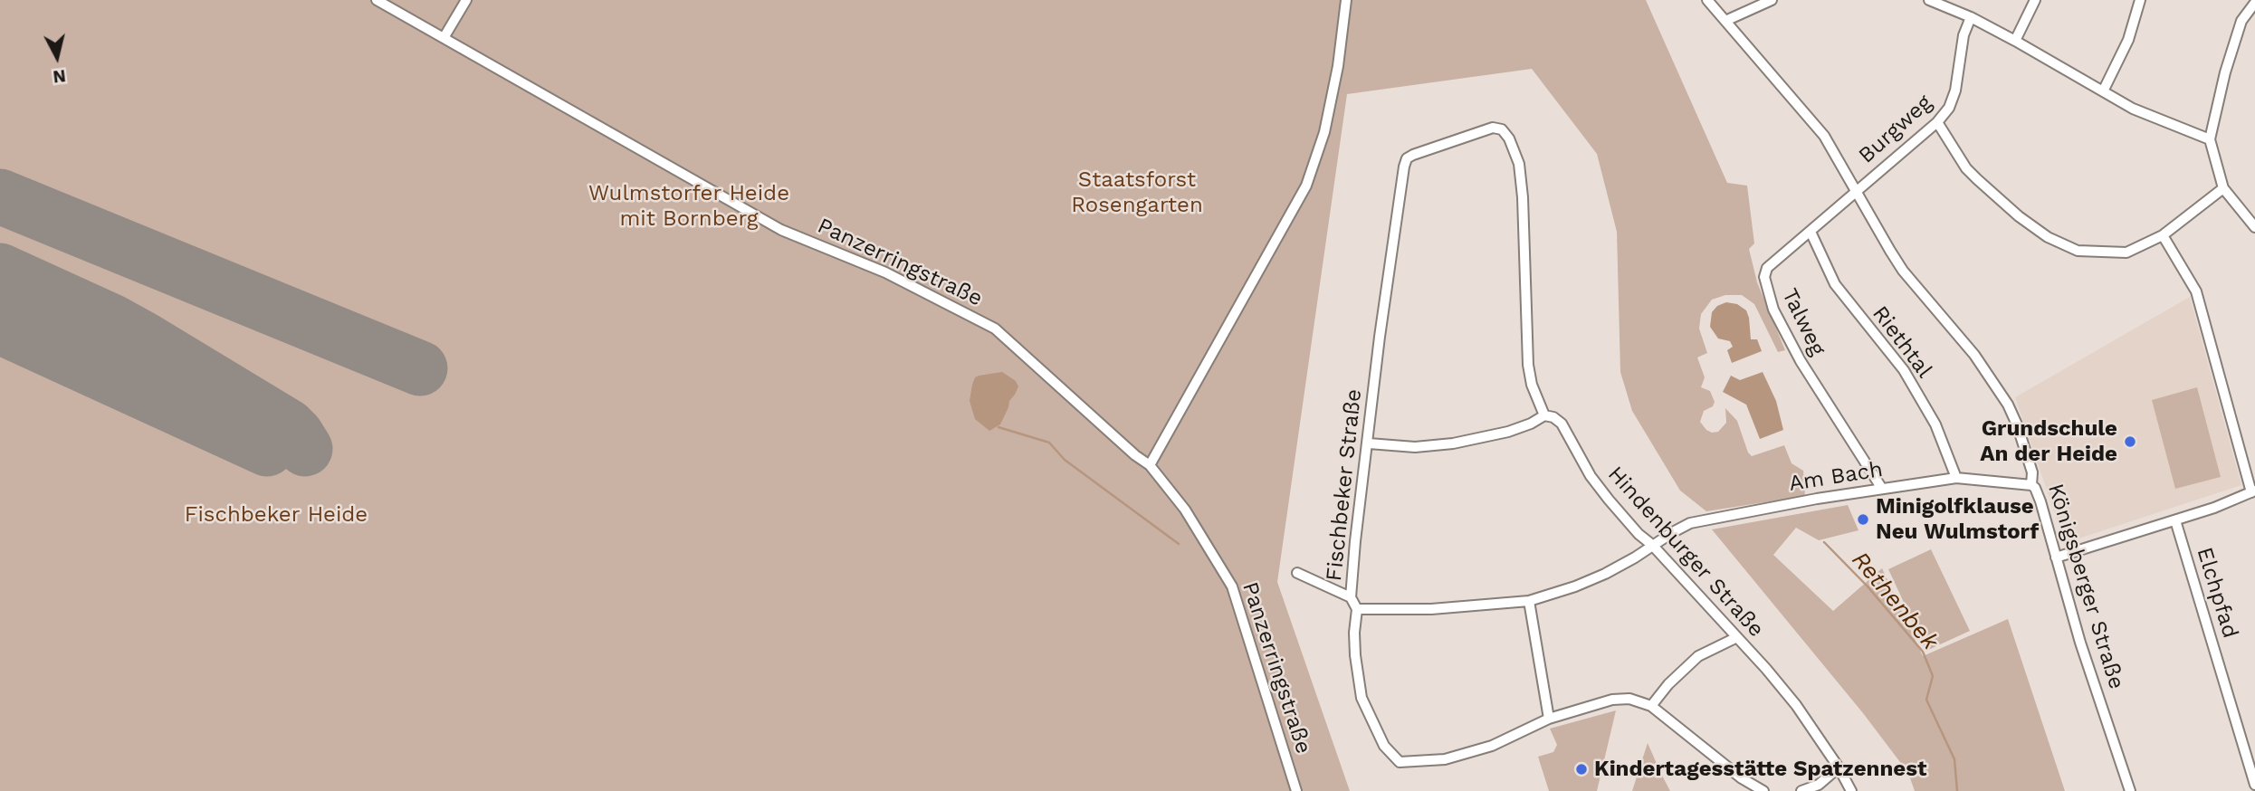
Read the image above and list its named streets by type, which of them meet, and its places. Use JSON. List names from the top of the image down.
{
  "streets": {
    "street": [
      "Burgweg",
      "Panzerringstraße",
      "Talweg",
      "Riethtal",
      "Am Bach",
      "Fischbeker Straße",
      "Hindenburger Straße",
      "Königsberger Straße",
      "Elchpfad"
    ]
  },
  "crossings": [
    ["Burgweg", "Talweg"],
    ["Burgweg", "Königsberger Straße"],
    ["Talweg", "Riethtal"],
    ["Talweg", "Am Bach"],
    ["Talweg", "Königsberger Straße"],
    ["Riethtal", "Am Bach"],
    ["Am Bach", "Fischbeker Straße"],
    ["Am Bach", "Hindenburger Straße"],
    ["Am Bach", "Königsberger Straße"],
    ["Fischbeker Straße", "Hindenburger Straße"]
  ],
  "water": ["Rethenbek"],
  "parks": ["Staatsforst Rosengarten", "Wulmstorfer Heide mit Bornberg", "Fischbeker Heide"],
  "places": ["Grundschule An der Heide", "Minigolfklause Neu Wulmstorf", "Kindertagesstätte Spatzennest"],
  "north": "bottom"
}
